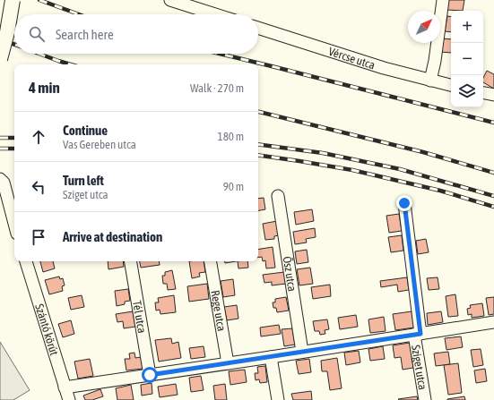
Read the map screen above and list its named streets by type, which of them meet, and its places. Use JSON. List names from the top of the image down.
{
  "streets": {
    "street": [
      "Vércse utca",
      "Ősz utca",
      "Rege utca",
      "Tél utca",
      "Szántó körút",
      "Sziget utca"
    ]
  },
  "north": "top right",
  "page": {
    "map_buttons": ["+", "−"],
    "search": "Search here",
    "heading": ["4 min", "Walk · 270 m"],
    "list": [
      ["Continue", "Vas Gereben utca", "180 m"],
      ["Turn left", "Sziget utca", "90 m"],
      "Arrive at destination"
    ]
  }
}
